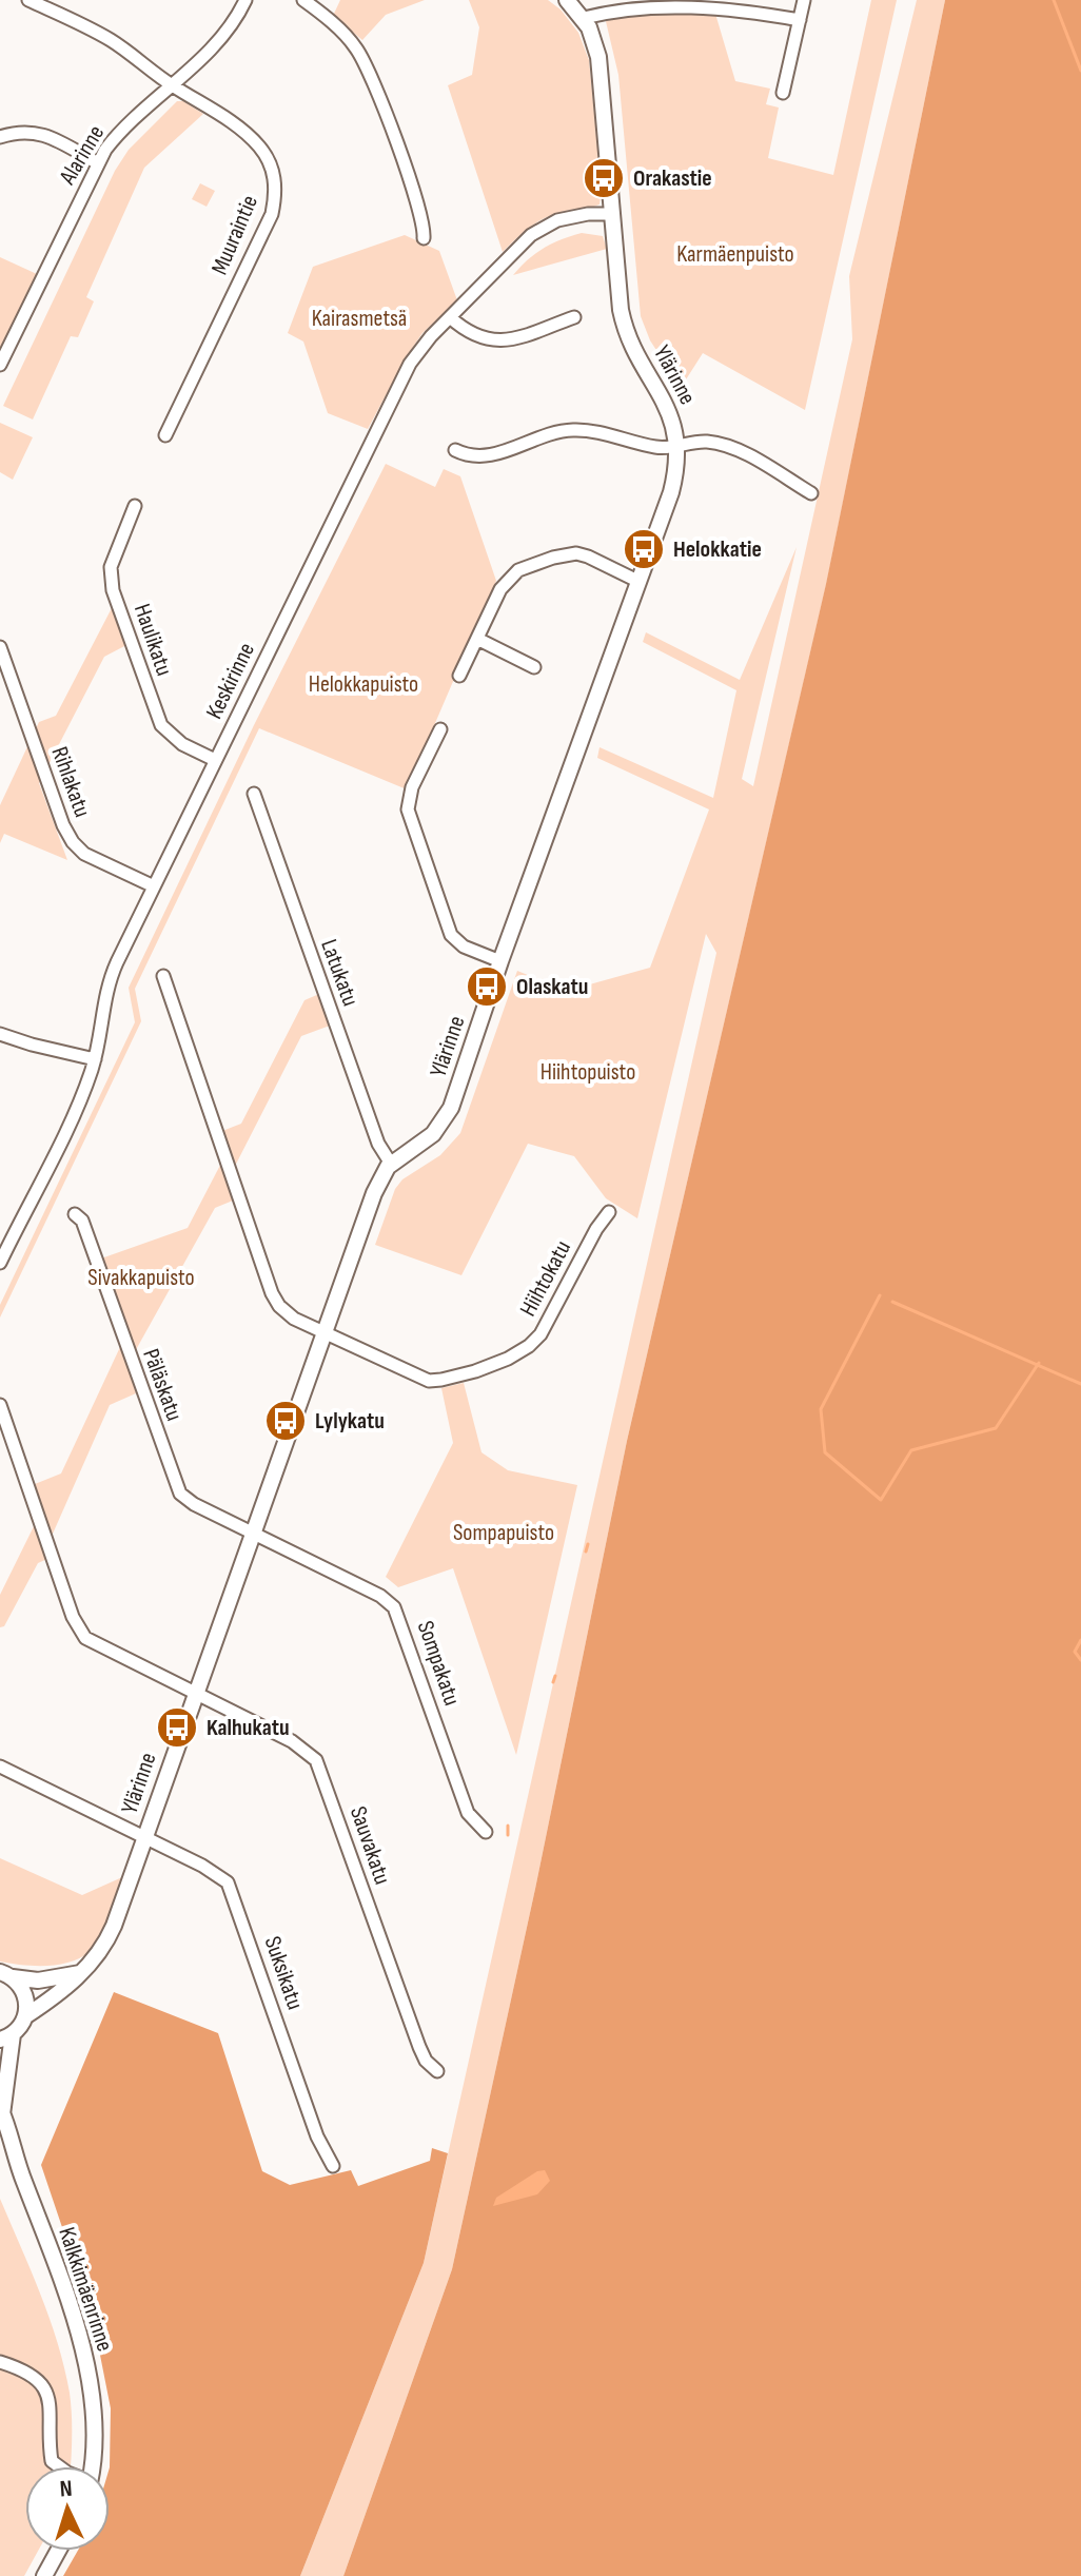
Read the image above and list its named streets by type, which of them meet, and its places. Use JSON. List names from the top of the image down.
{
  "streets": {
    "street": [
      "Alarinne",
      "Muuraintie",
      "Ylärinne",
      "Haulikatu",
      "Keskirinne",
      "Rihlakatu",
      "Latukatu",
      "Hiihtokatu",
      "Päläskatu",
      "Sompakatu",
      "Sauvakatu",
      "Suksikatu",
      "Kalkkimäenrinne"
    ]
  },
  "crossings": [
    ["Alarinne", "Muuraintie"],
    ["Ylärinne", "Keskirinne"],
    ["Ylärinne", "Latukatu"],
    ["Ylärinne", "Hiihtokatu"],
    ["Ylärinne", "Päläskatu"],
    ["Ylärinne", "Sompakatu"],
    ["Ylärinne", "Sauvakatu"],
    ["Ylärinne", "Suksikatu"],
    ["Haulikatu", "Keskirinne"],
    ["Keskirinne", "Rihlakatu"],
    ["Päläskatu", "Sompakatu"]
  ],
  "parks": [
    "Karmäenpuisto",
    "Kairasmetsä",
    "Helokkapuisto",
    "Hiihtopuisto",
    "Sivakkapuisto",
    "Sompapuisto"
  ],
  "places": {
    "bus stop": [
      "Orakastie",
      "Helokkatie",
      "Olaskatu",
      "Lylykatu",
      "Kalhukatu"
    ]
  },
  "north": "top"
}
